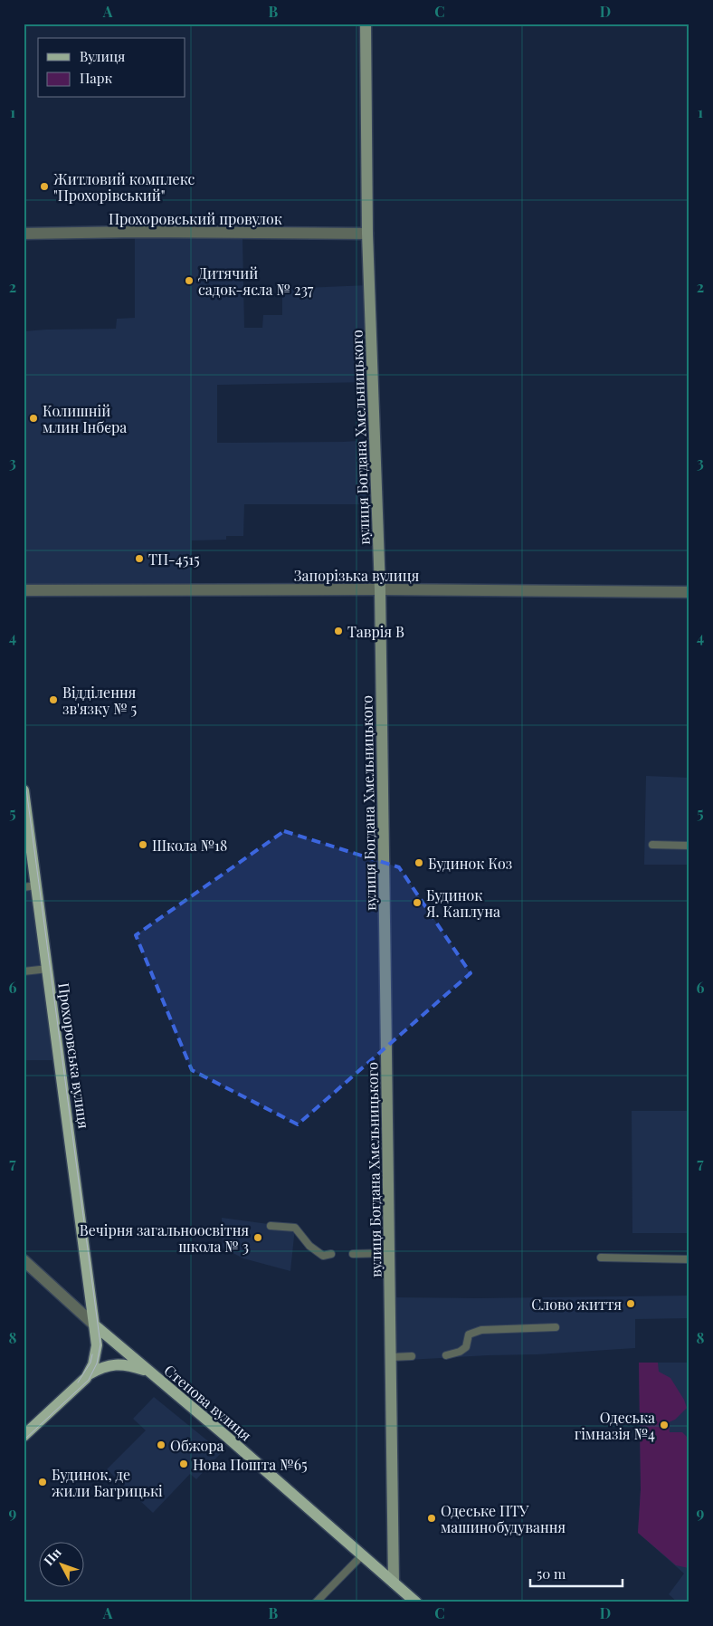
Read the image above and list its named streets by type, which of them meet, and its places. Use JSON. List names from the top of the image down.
{
  "streets": {
    "main road": ["вулиця Богдана Хмельницького", "Прохоровська вулиця", "Степова вулиця"],
    "street": ["Прохоровський провулок", "Запорізька вулиця"]
  },
  "crossings": [
    ["Прохоровський провулок", "вулиця Богдана Хмельницького"],
    ["вулиця Богдана Хмельницького", "Запорізька вулиця"],
    ["вулиця Богдана Хмельницького", "Степова вулиця"],
    ["Прохоровська вулиця", "Степова вулиця"]
  ],
  "places": [
    "Житловий комплекс \"Прохорівський\"",
    "Дитячий садок-ясла № 237",
    "Колишній млин Інбєра",
    "ТП-4515",
    "Таврія В",
    "Відділення зв'язку № 5",
    "Школа №18",
    "Будинок Коз",
    "Будинок Я. Каплуна",
    "Вечірня загальноосвітня школа № 3",
    "Слово життя",
    "Одеська гімназія №4",
    "Обжора",
    "Нова Пошта №65",
    "Будинок, де жили Багрицькі",
    "Одеське ПТУ машинобудування"
  ],
  "legend": ["Вулиця", "Парк"],
  "scale_bar": "50 m",
  "north": "top left",
  "grid": {
    "columns": [
      "A",
      "B",
      "C",
      "D"
    ],
    "rows": [
      "1",
      "2",
      "3",
      "4",
      "5",
      "6",
      "7",
      "8",
      "9"
    ]
  }
}
